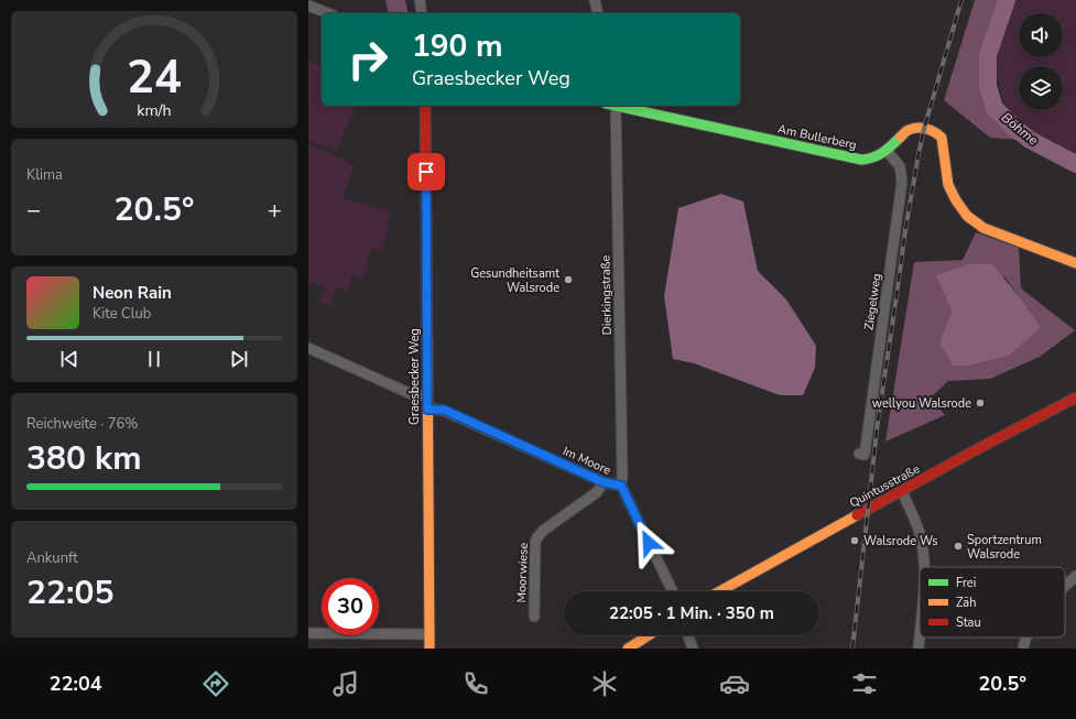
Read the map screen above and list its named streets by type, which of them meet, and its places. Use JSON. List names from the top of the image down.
{
  "streets": {
    "street": [
      "Am Bullerberg",
      "Dierkingstraße",
      "Ziegelweg",
      "Graesbecker Weg",
      "Im Moore",
      "Quintusstraße",
      "Moorwiese"
    ]
  },
  "crossings": [
    ["Am Bullerberg", "Ziegelweg"],
    ["Dierkingstraße", "Im Moore"],
    ["Graesbecker Weg", "Im Moore"],
    ["Im Moore", "Moorwiese"]
  ],
  "water": ["Böhme"],
  "places": [
    "Gesundheitsamt Walsrode",
    "wellyou Walsrode",
    "Walsrode Ws",
    "Sportzentrum Walsrode"
  ],
  "legend": ["Frei", "Zäh", "Stau"],
  "page": {
    "turn": ["190 m", "Graesbecker Weg"],
    "tile": [
      "Klima",
      ["Reichweite · 76%", "380 km"],
      ["Ankunft", "22:05"]
    ],
    "heat": ["−", "20.5°", "+"],
    "song": ["Neon Rain", "Kite Club"],
    "limit": "30",
    "trip": "22:05 · 1 Min. · 350 m",
    "tabs": ["22:04", "20.5°"],
    "gauge": ["24", "km/h"]
  }
}
